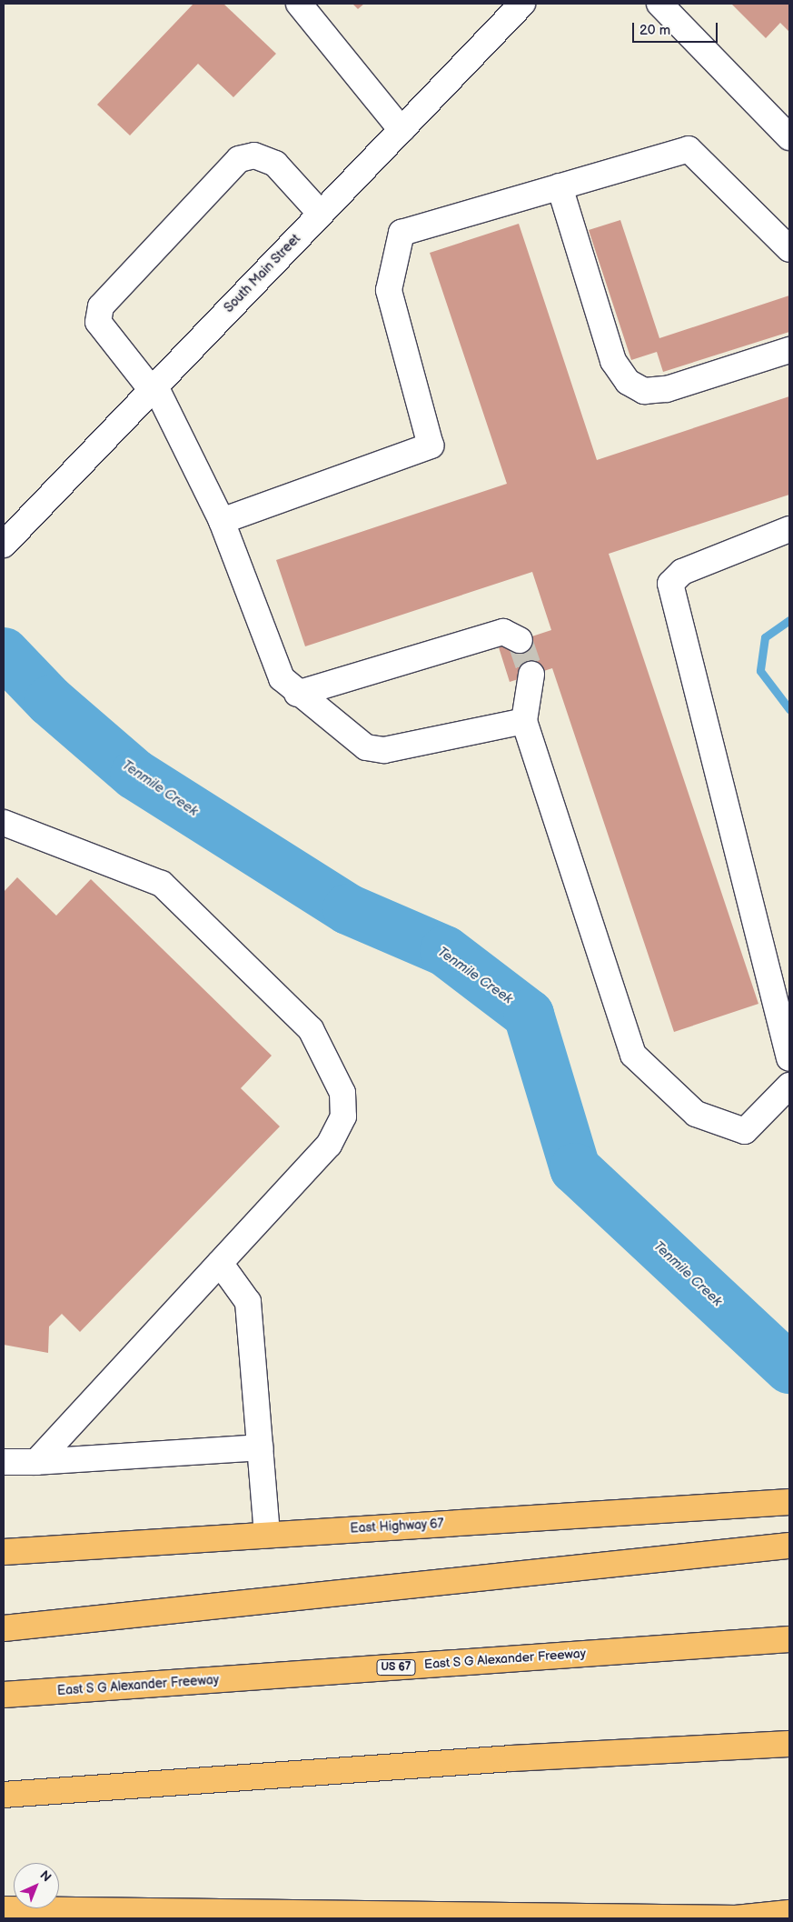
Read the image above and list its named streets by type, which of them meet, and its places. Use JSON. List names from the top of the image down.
{
  "streets": {
    "main road": ["East Highway 67", "East S G Alexander Freeway", "US 67"],
    "street": ["South Main Street"]
  },
  "water": ["Tenmile Creek"],
  "scale_bar": "20 m",
  "north": "top right"
}
